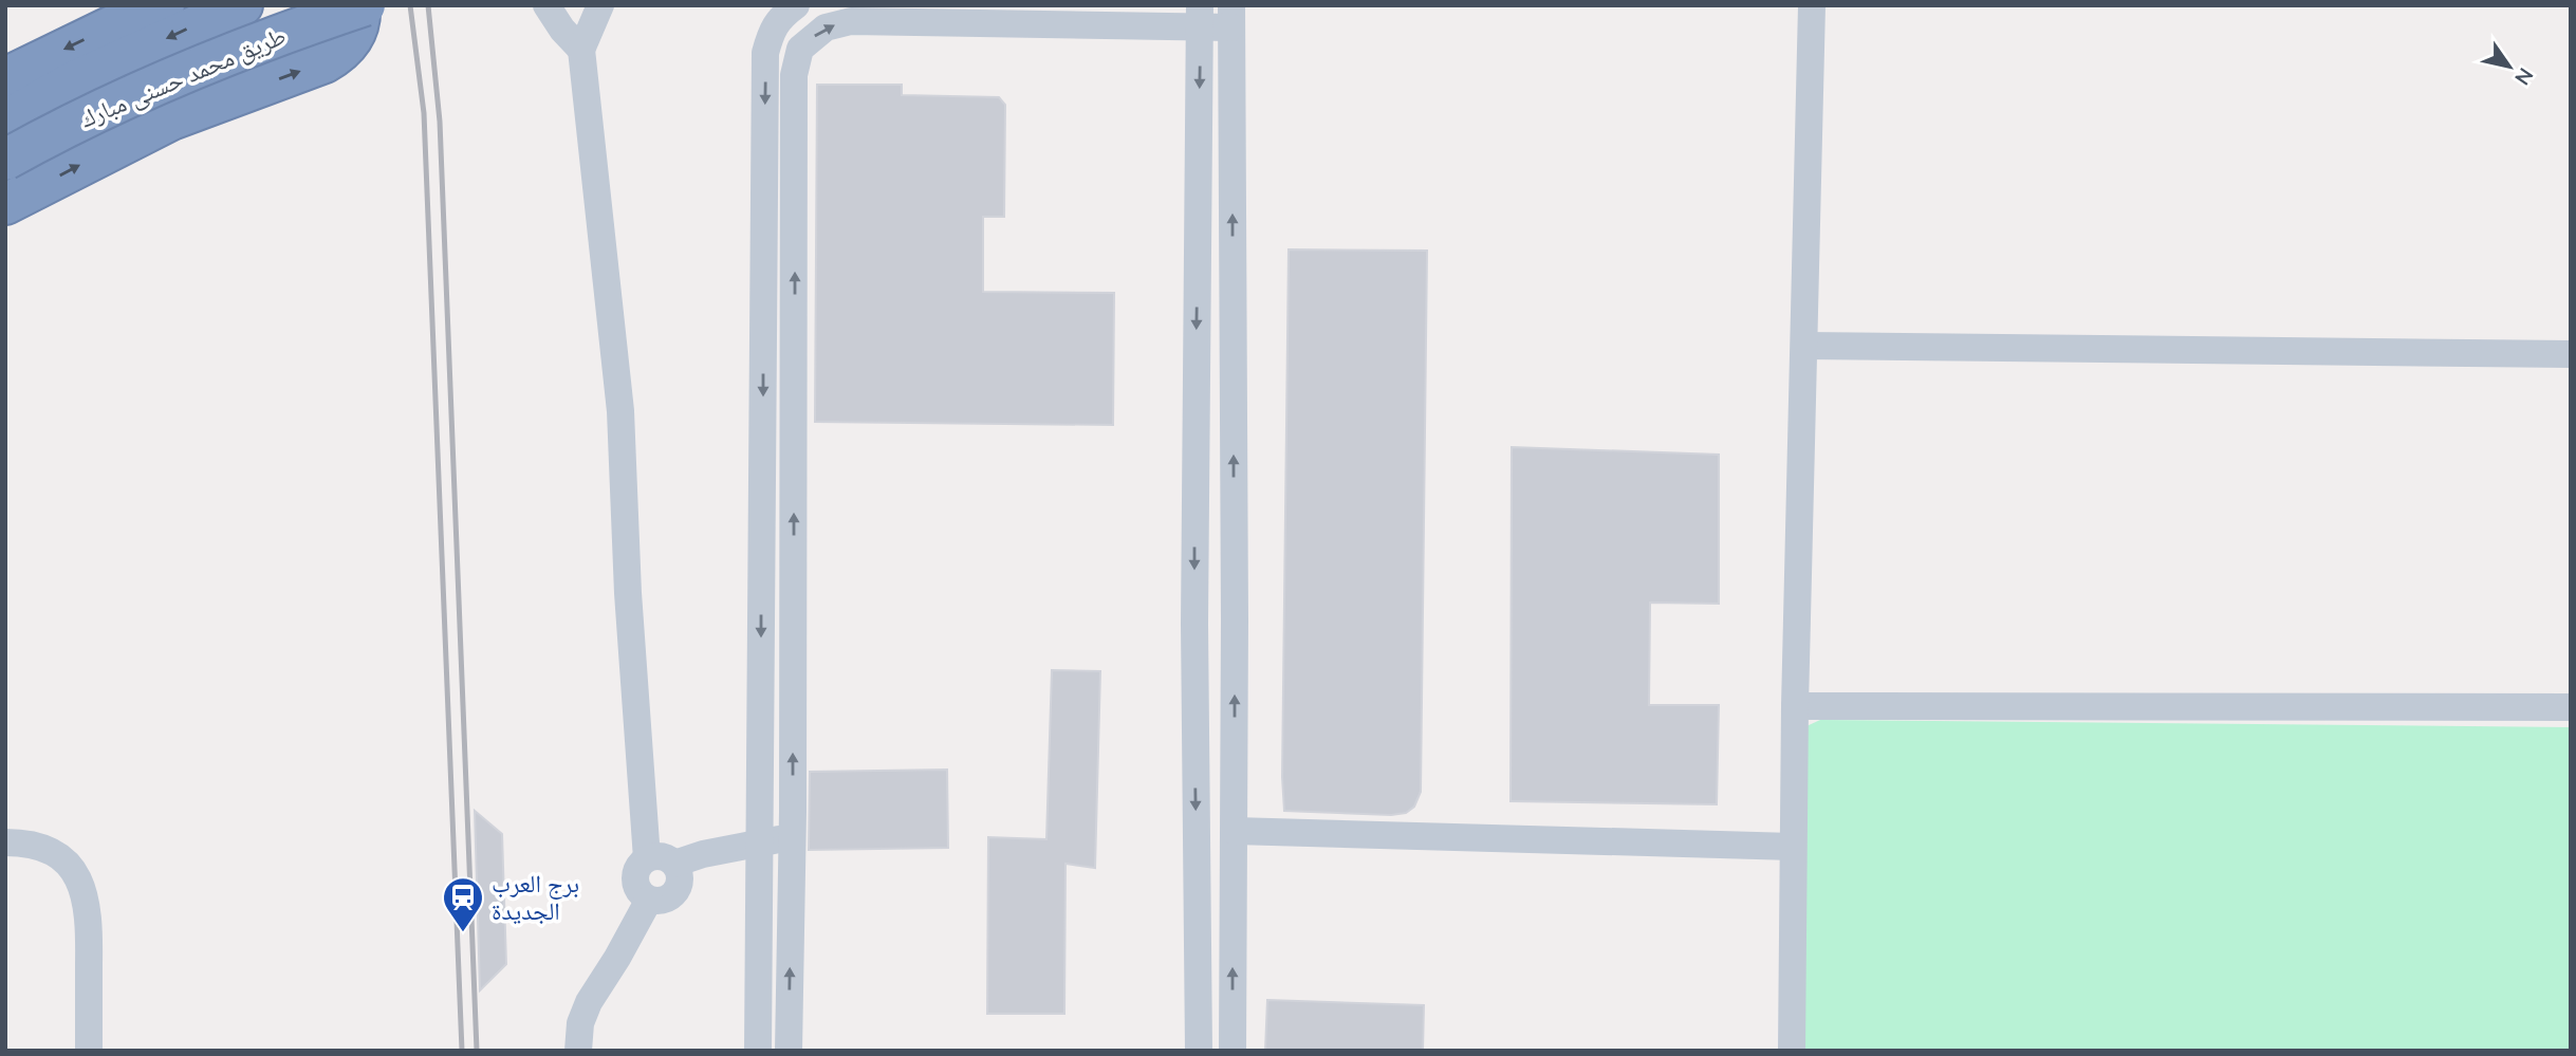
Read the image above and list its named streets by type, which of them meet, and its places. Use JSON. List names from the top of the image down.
{
  "streets": {
    "highway": ["طريق محمد حسنى مبارك"]
  },
  "places": {
    "station": ["برج العرب الجديدة"]
  },
  "north": "bottom right"
}
